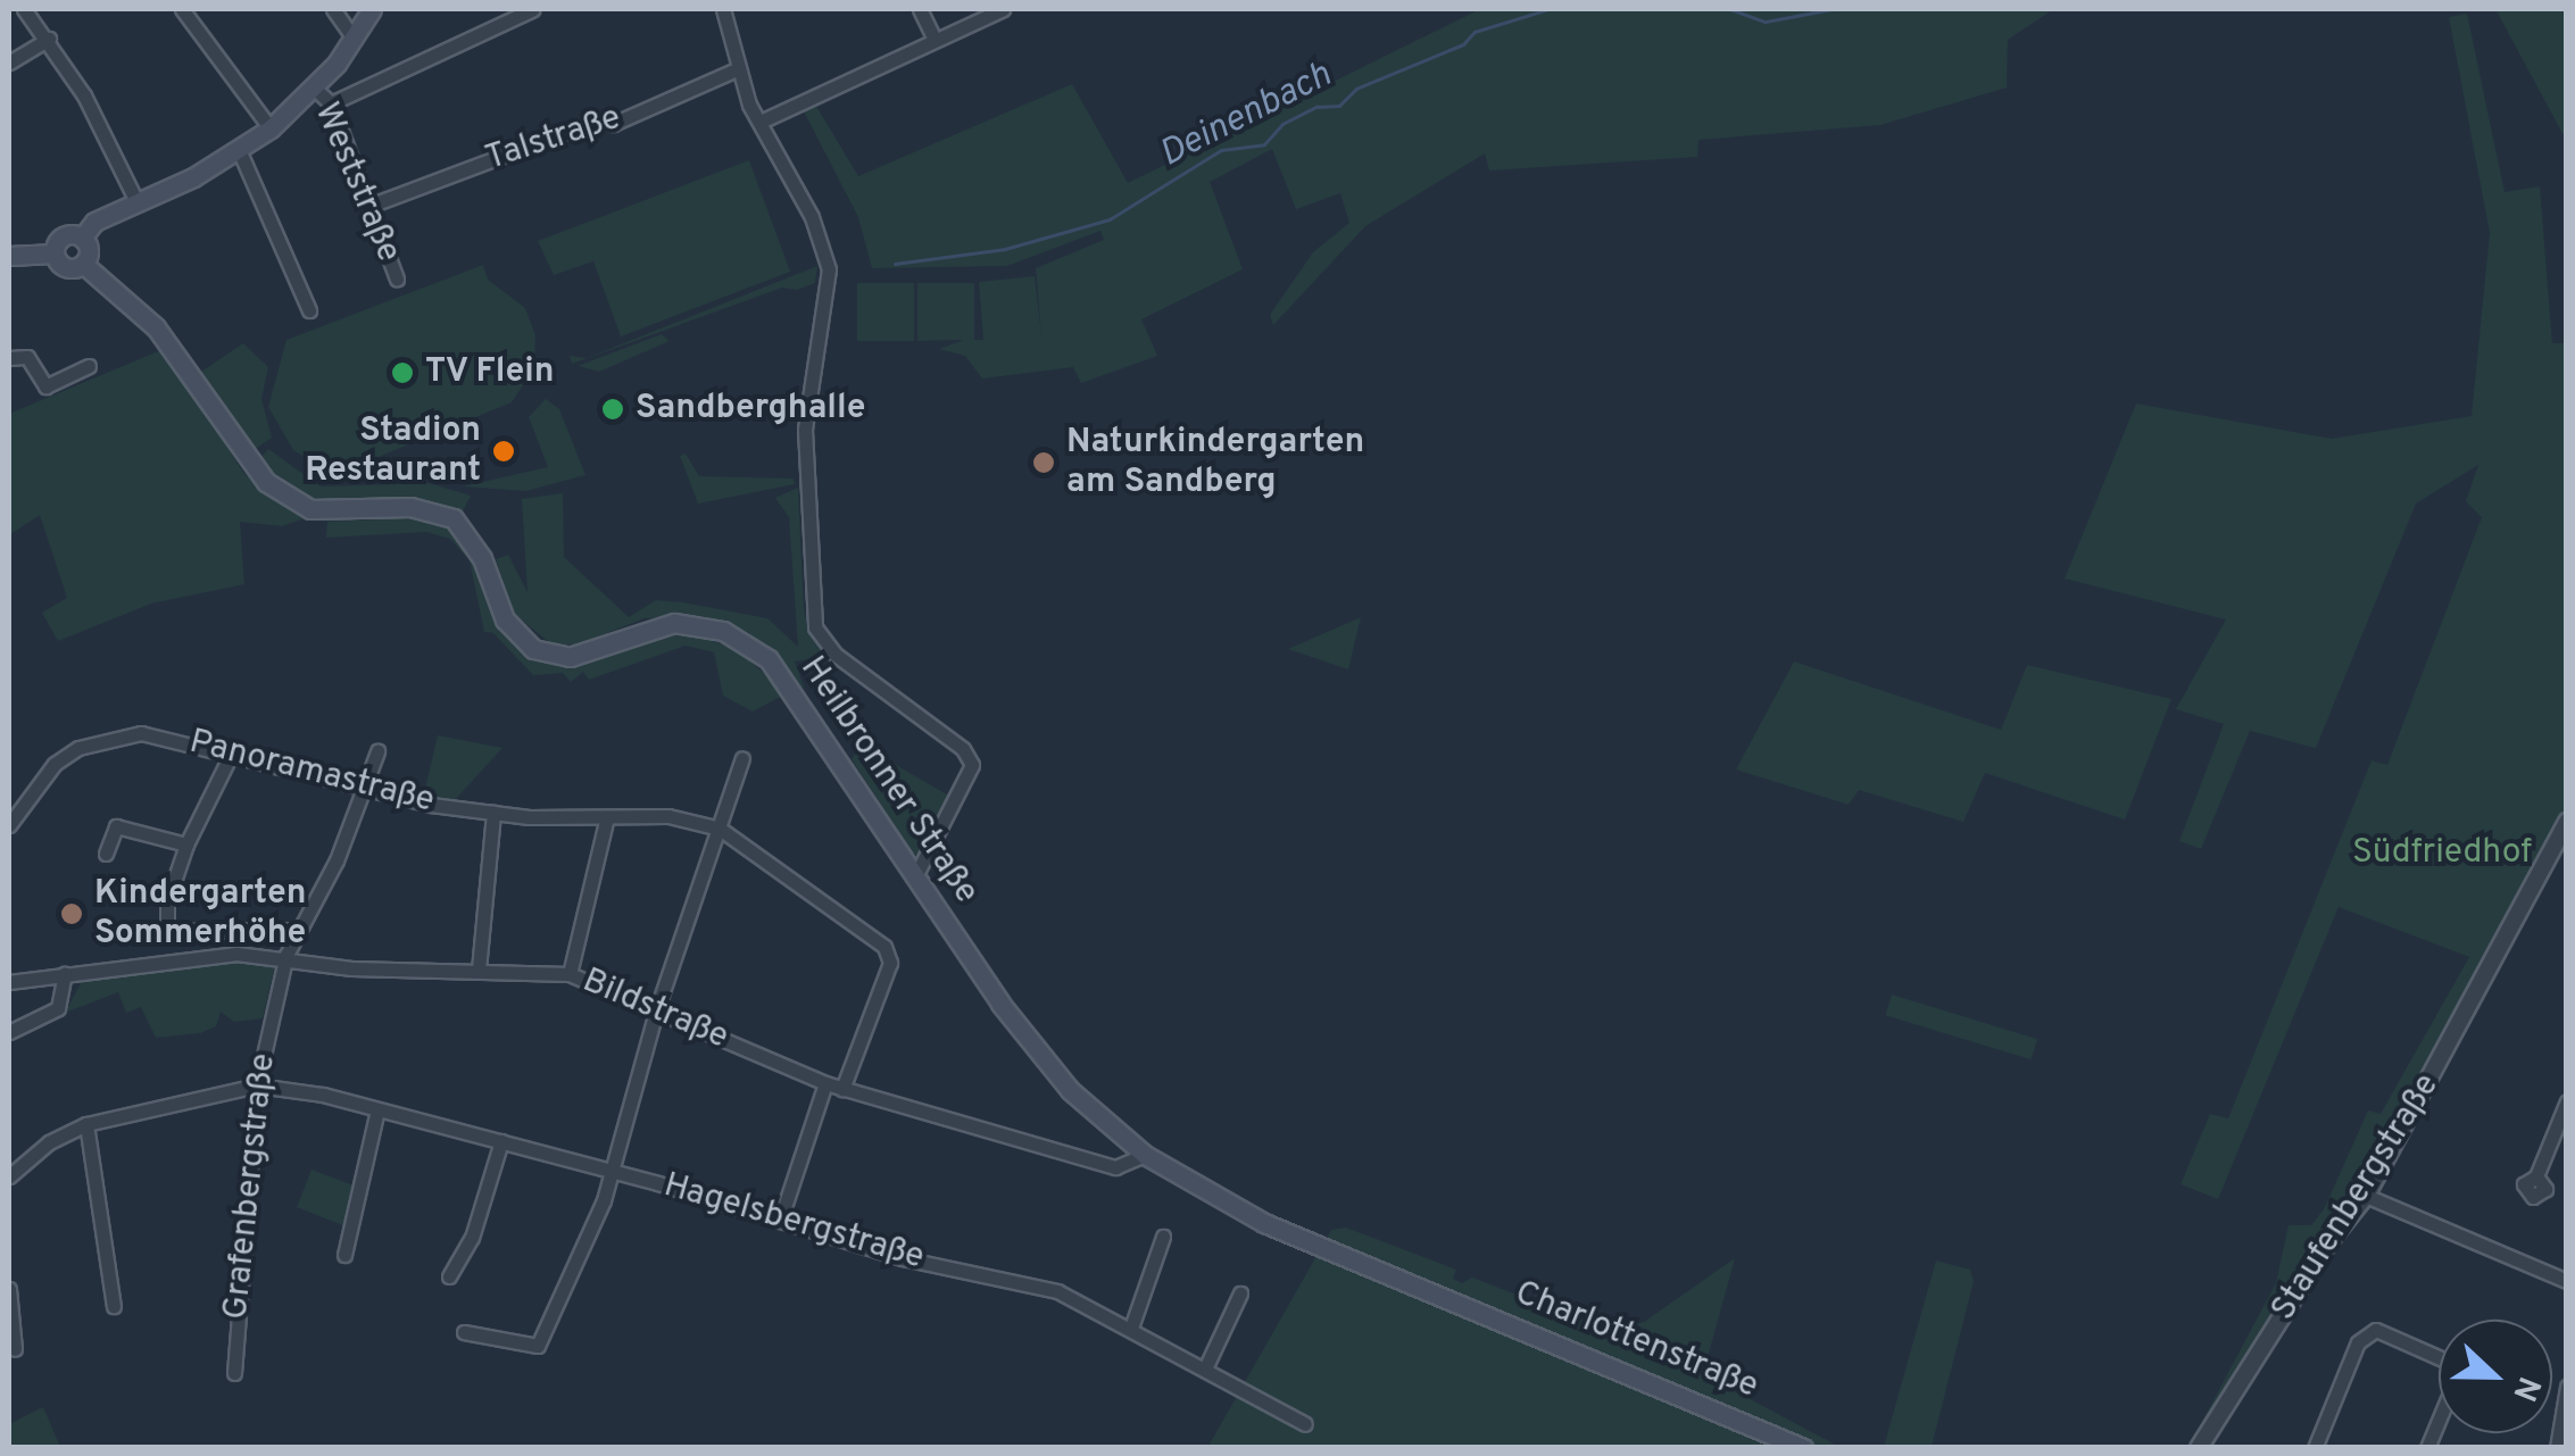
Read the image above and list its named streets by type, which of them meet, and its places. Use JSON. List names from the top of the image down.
{
  "streets": {
    "main road": ["Heilbronner Straße", "Charlottenstraße"],
    "street": [
      "Talstraße",
      "Weststraße",
      "Panoramastraße",
      "Bildstraße",
      "Grafenbergstraße",
      "Staufenbergstraße",
      "Hagelsbergstraße"
    ]
  },
  "crossings": [
    ["Talstraße", "Weststraße"],
    ["Panoramastraße", "Grafenbergstraße"],
    ["Heilbronner Straße", "Bildstraße"],
    ["Heilbronner Straße", "Charlottenstraße"],
    ["Bildstraße", "Grafenbergstraße"],
    ["Grafenbergstraße", "Hagelsbergstraße"]
  ],
  "water": ["Deinenbach"],
  "parks": ["Südfriedhof"],
  "places": [
    "TV Flein",
    "Sandberghalle",
    "Stadion Restaurant",
    "Naturkindergarten am Sandberg",
    "Kindergarten Sommerhöhe"
  ],
  "north": "right"
}
